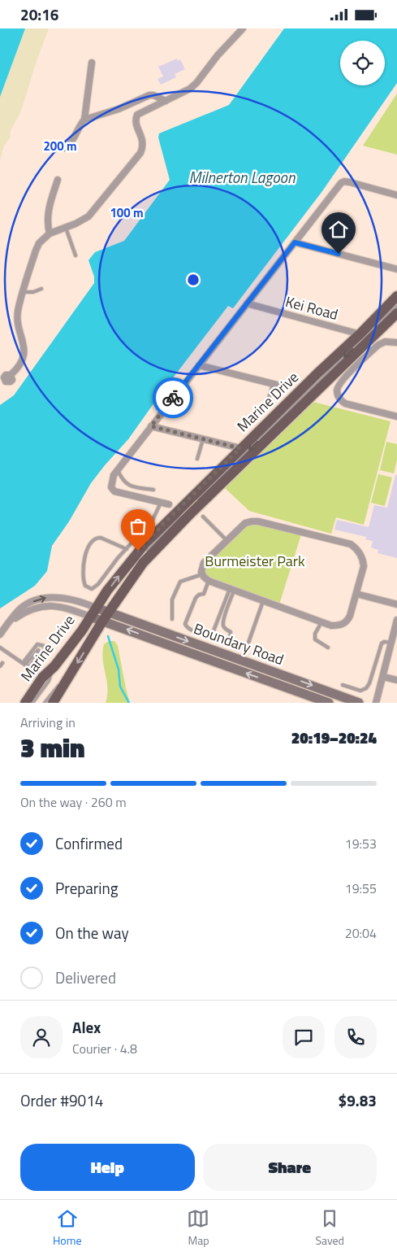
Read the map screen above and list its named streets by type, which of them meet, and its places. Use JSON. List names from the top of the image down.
{
  "streets": {
    "main road": ["Marine Drive", "Boundary Road"],
    "street": ["Kei Road"]
  },
  "crossings": [
    ["Kei Road", "Marine Drive"],
    ["Marine Drive", "Boundary Road"]
  ],
  "water": ["Milnerton Lagoon"],
  "parks": ["Burmeister Park"],
  "page": {
    "status": "20:16",
    "heading": ["3 min", "Arriving in", "20:19–20:24"],
    "panel": [
      "Alex",
      "Courier · 4.8",
      "Order #9014",
      "$9.83"
    ],
    "bar": "On the way · 260 m",
    "list": [
      ["Confirmed", "19:53"],
      ["Preparing", "19:55"],
      ["On the way", "20:04"],
      "Delivered"
    ],
    "buttons": ["Help", "Share"],
    "tabs": ["Home", "Map", "Saved"]
  },
  "rings": ["200 m", "100 m"]
}
